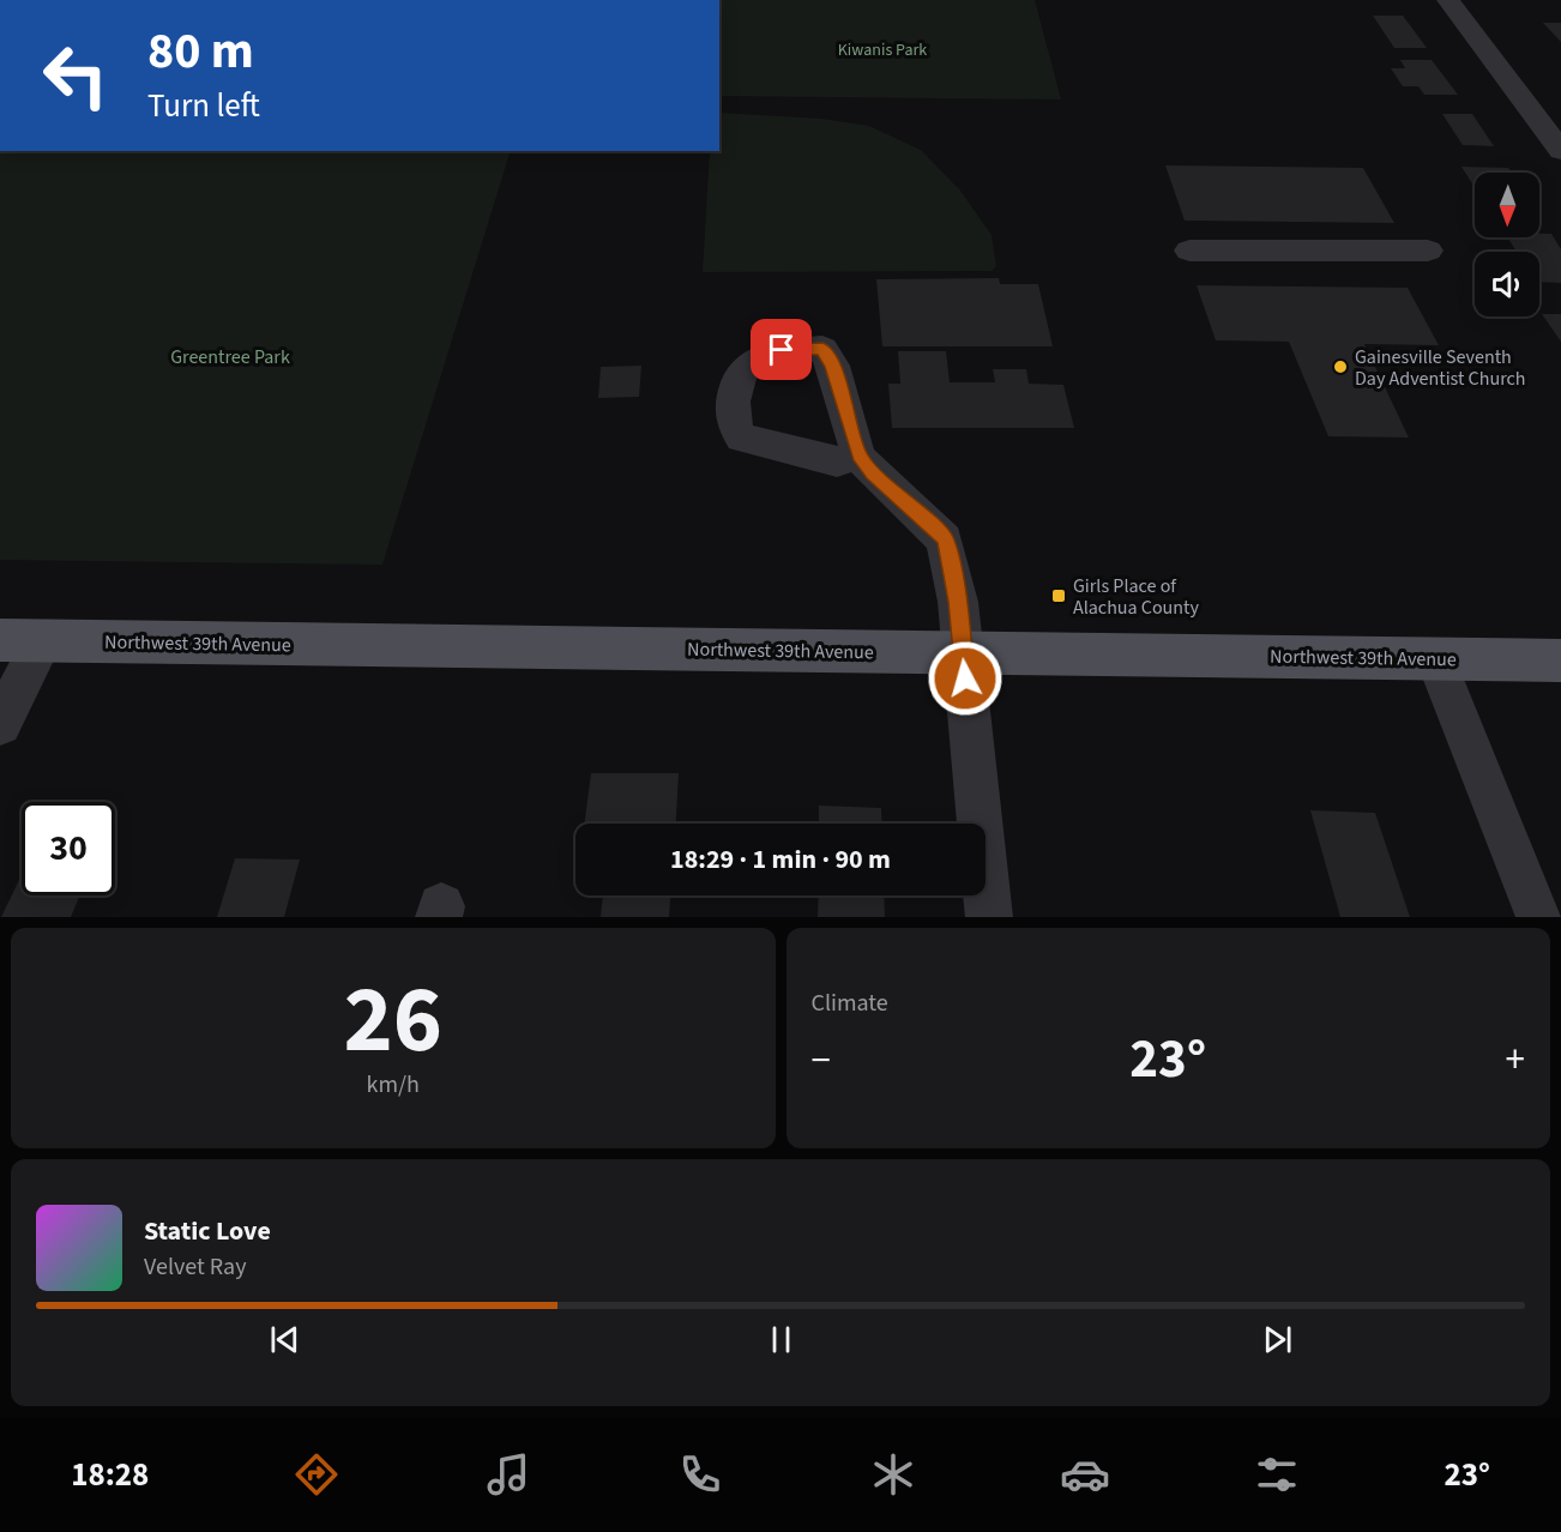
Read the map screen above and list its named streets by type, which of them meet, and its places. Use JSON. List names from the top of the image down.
{
  "streets": {
    "main road": ["Northwest 39th Avenue"]
  },
  "parks": ["Kiwanis Park", "Greentree Park"],
  "places": {
    "other": ["Gainesville Seventh Day Adventist Church"],
    "transit": ["Girls Place of Alachua County"]
  },
  "north": "bottom",
  "page": {
    "turn": ["80 m", "Turn left"],
    "limit": "30",
    "trip": "18:29 · 1 min · 90 m",
    "tile": [
      ["26", "km/h"],
      "Climate"
    ],
    "heat": ["−", "23°", "+"],
    "song": ["Static Love", "Velvet Ray"],
    "tabs": ["18:28", "23°"]
  }
}
